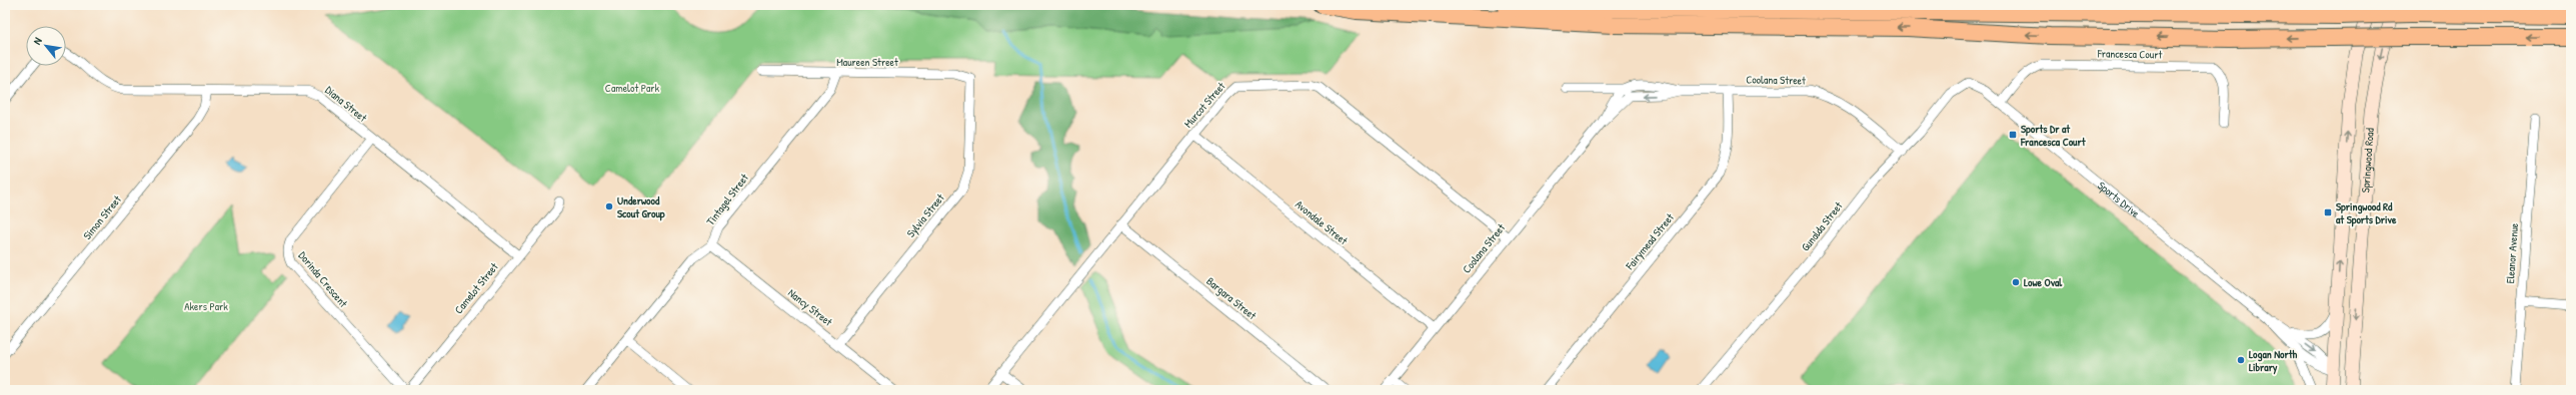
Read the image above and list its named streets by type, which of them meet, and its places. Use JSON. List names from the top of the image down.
{
  "streets": {
    "main road": ["Springwood Road", "Sports Drive"],
    "street": [
      "Francesca Court",
      "Maureen Street",
      "Coolana Street",
      "Diana Street",
      "Murcot Street",
      "Tintagel Street",
      "Sylvia Street",
      "Simon Street",
      "Avondale Street",
      "Gunalda Street",
      "Fairymead Street",
      "Eleanor Avenue",
      "Dorinda Crescent",
      "Camelot Street",
      "Bargara Street",
      "Nancy Street"
    ]
  },
  "crossings": [
    ["Francesca Court", "Sports Drive"],
    ["Maureen Street", "Tintagel Street"],
    ["Maureen Street", "Sylvia Street"],
    ["Coolana Street", "Murcot Street"],
    ["Coolana Street", "Avondale Street"],
    ["Coolana Street", "Gunalda Street"],
    ["Coolana Street", "Fairymead Street"],
    ["Diana Street", "Simon Street"],
    ["Diana Street", "Dorinda Crescent"],
    ["Diana Street", "Camelot Street"],
    ["Murcot Street", "Avondale Street"],
    ["Murcot Street", "Bargara Street"],
    ["Springwood Road", "Sports Drive"],
    ["Sports Drive", "Gunalda Street"],
    ["Tintagel Street", "Nancy Street"],
    ["Sylvia Street", "Nancy Street"]
  ],
  "parks": ["Camelot Park", "Akers Park"],
  "places": {
    "transit": ["Sports Dr at Francesca Court", "Springwood Rd at Sports Drive"],
    "other": ["Underwood Scout Group", "Lowe Oval", "Logan North Library"]
  },
  "north": "top left"
}
